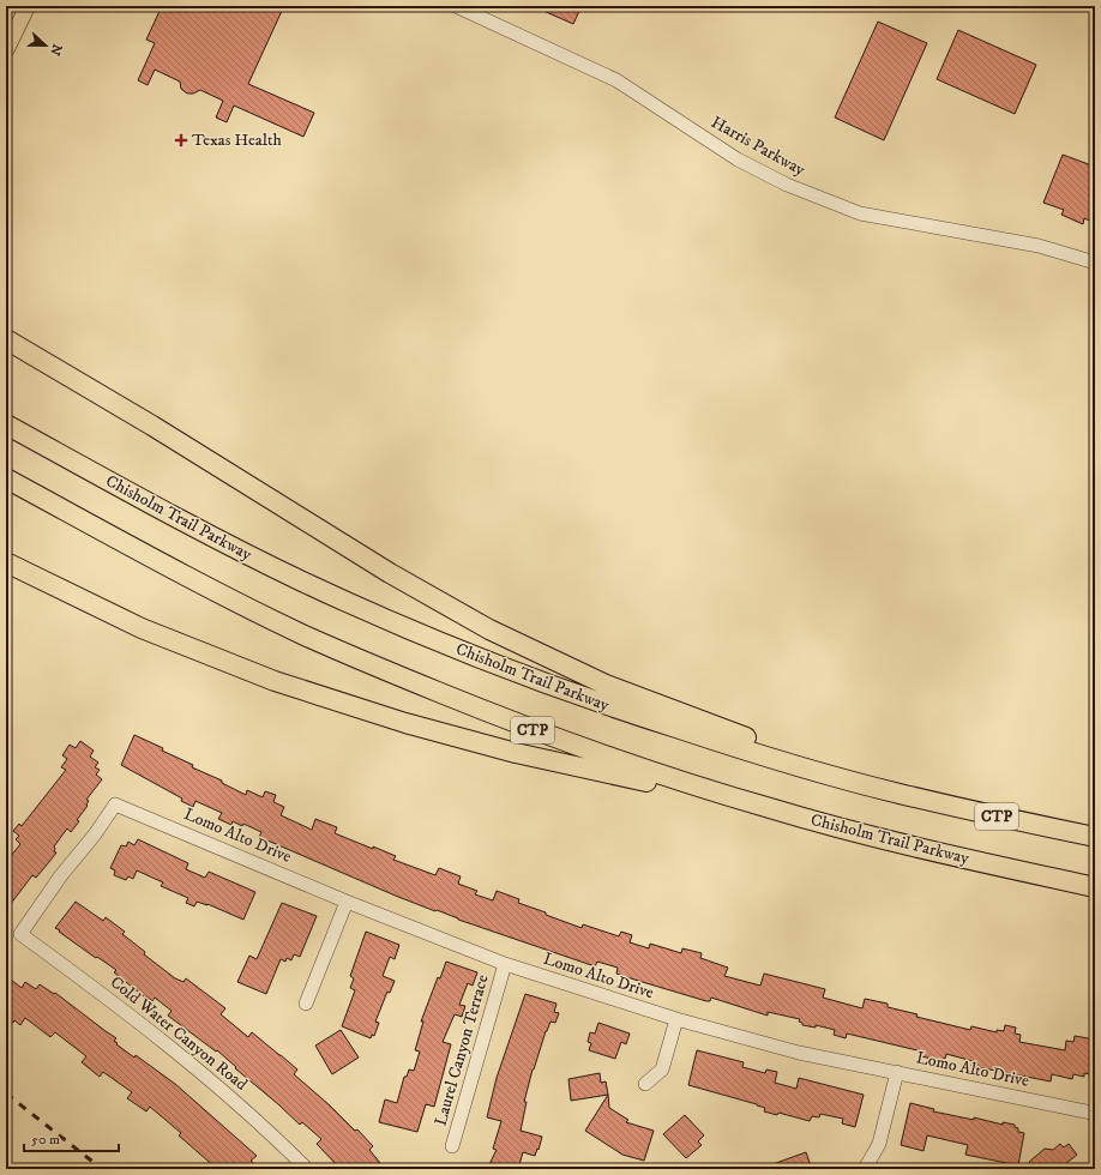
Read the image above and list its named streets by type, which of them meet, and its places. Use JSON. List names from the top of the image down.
{
  "streets": {
    "highway": ["Chisholm Trail Parkway", "CTP"],
    "street": [
      "Harris Parkway",
      "Lomo Alto Drive",
      "Cold Water Canyon Road",
      "Laurel Canyon Terrace"
    ]
  },
  "crossings": [
    ["Lomo Alto Drive", "Cold Water Canyon Road"],
    ["Lomo Alto Drive", "Laurel Canyon Terrace"]
  ],
  "places": {
    "health": ["Texas Health"]
  },
  "scale_bar": "50 m",
  "north": "right"
}
